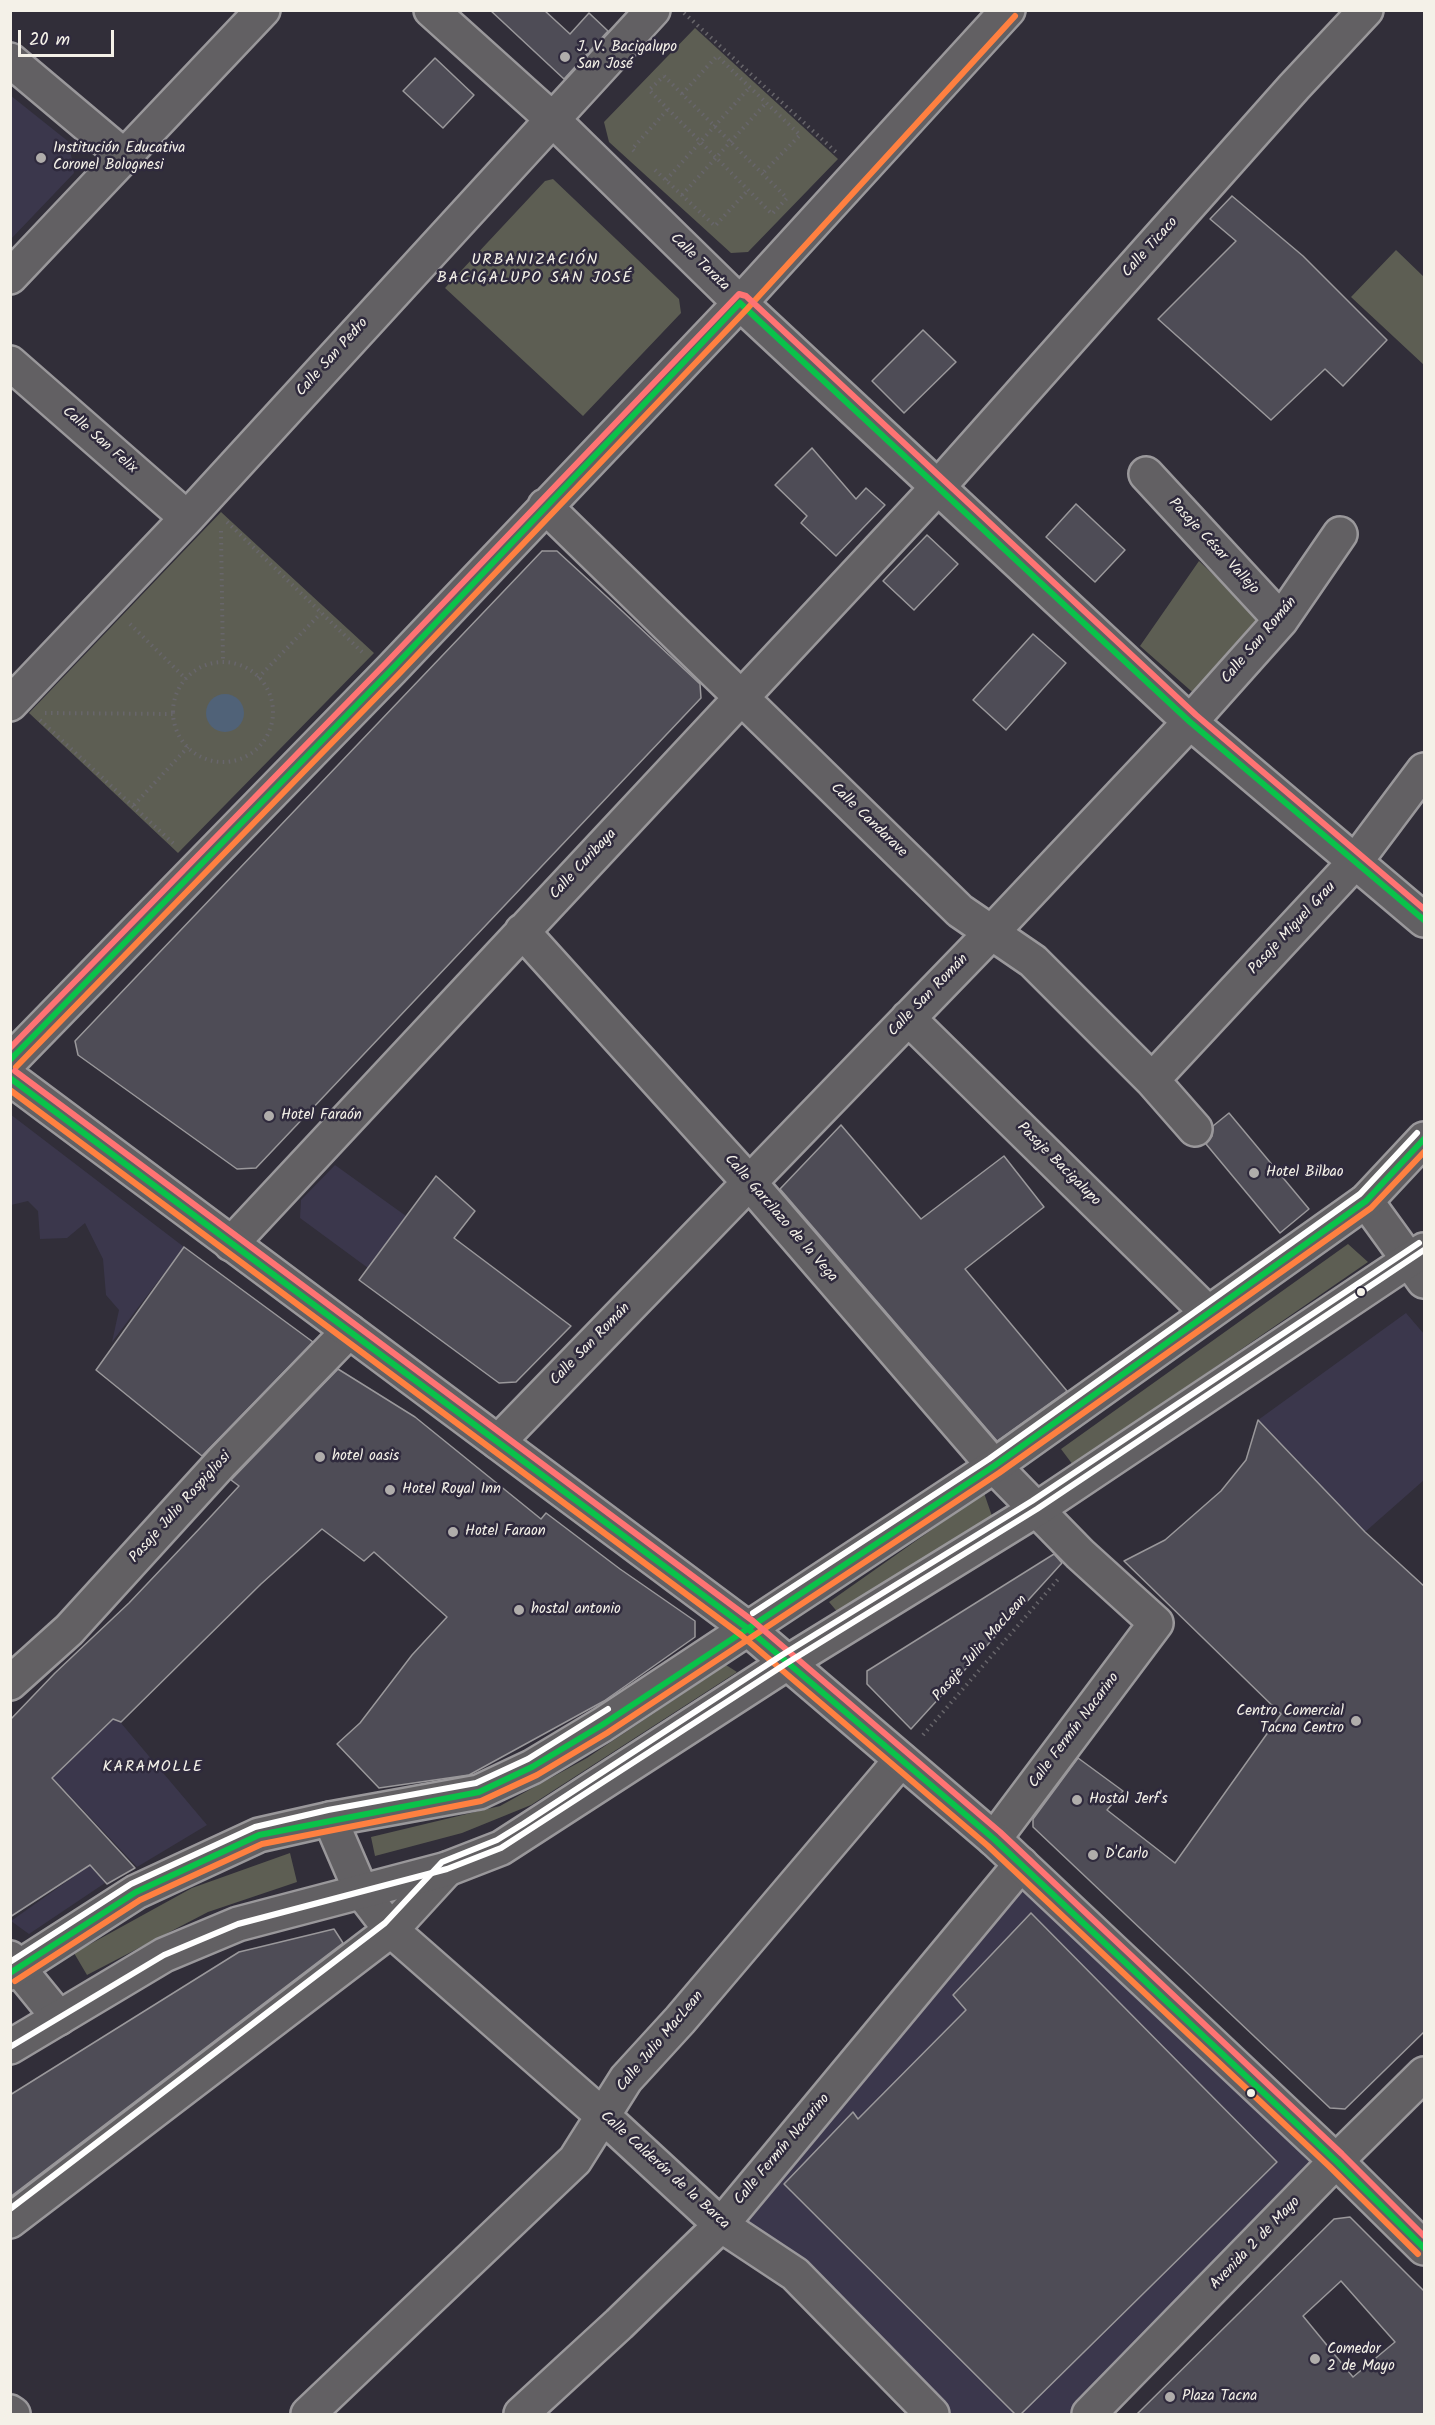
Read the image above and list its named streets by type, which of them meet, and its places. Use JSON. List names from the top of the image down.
{
  "streets": {
    "street": [
      "Calle Ticaco",
      "Calle Tarata",
      "Calle San Pedro",
      "Calle San Felix",
      "Pasaje César Vallejo",
      "Calle San Román",
      "Calle Candarave",
      "Calle Curibaya",
      "Pasaje Miguel Grau",
      "Pasaje Bacigalupo",
      "Calle Garcilazo de la Vega",
      "Pasaje Julio Rospigliosi",
      "Calle Fermín Nacarino",
      "Calle Julio MacLean",
      "Calle Calderón de la Barca",
      "Avenida 2 de Mayo"
    ],
    "path": ["Pasaje Julio MacLean"]
  },
  "crossings": [
    ["Calle Ticaco", "Calle Tarata"],
    ["Calle Ticaco", "Calle Curibaya"],
    ["Calle Tarata", "Calle San Pedro"],
    ["Calle Tarata", "Calle San Román"],
    ["Calle Tarata", "Calle Curibaya"],
    ["Calle Tarata", "Pasaje Miguel Grau"],
    ["Calle San Pedro", "Calle San Felix"],
    ["Pasaje César Vallejo", "Calle San Román"],
    ["Calle San Román", "Calle Candarave"],
    ["Calle San Román", "Pasaje Bacigalupo"],
    ["Calle San Román", "Calle Garcilazo de la Vega"],
    ["Calle Candarave", "Calle Curibaya"],
    ["Calle Candarave", "Pasaje Miguel Grau"],
    ["Calle Curibaya", "Calle Garcilazo de la Vega"],
    ["Calle Garcilazo de la Vega", "Pasaje Julio MacLean"],
    ["Calle Garcilazo de la Vega", "Calle Fermín Nacarino"],
    ["Pasaje Julio MacLean", "Calle Julio MacLean"],
    ["Calle Fermín Nacarino", "Calle Calderón de la Barca"],
    ["Calle Julio MacLean", "Calle Calderón de la Barca"]
  ],
  "districts": ["URBANIZACIÓN BACIGALUPO SAN JOSÉ", "KARAMOLLE"],
  "places": [
    "J. V. Bacigalupo San José",
    "Institución Educativa Coronel Bolognesi",
    "Hotel Faraón",
    "Hotel Bilbao",
    "hotel oasis",
    "Hotel Royal Inn",
    "Hotel Faraon",
    "hostal antonio",
    "Centro Comercial Tacna Centro",
    "Hostal Jerf's",
    "D'Carlo",
    "Comedor 2 de Mayo",
    "Plaza Tacna"
  ],
  "scale_bar": "20 m"
}
